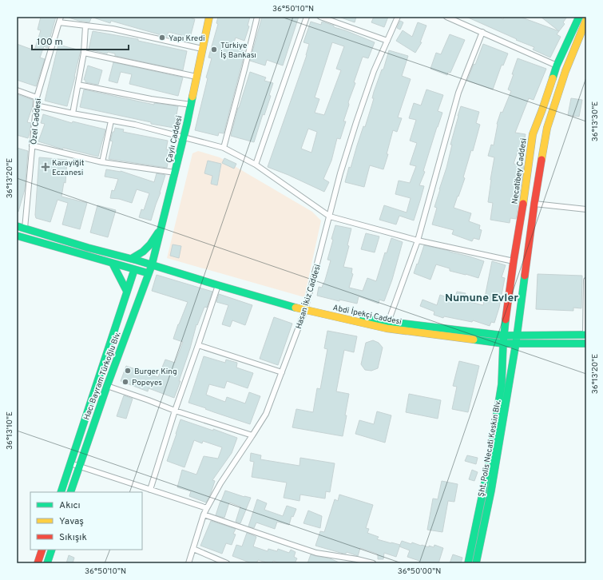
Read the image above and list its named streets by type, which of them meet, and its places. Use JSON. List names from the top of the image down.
{
  "streets": {
    "street": [
      "Özel Caddesi",
      "Çaylı Caddesi",
      "Necatibey Caddesi",
      "Hasan İkiz Caddesi",
      "Abdi İpekçi Caddesi",
      "Hacı Bayram Türkoğlu Blv.",
      "Şht. Polis Necati Keskin Blv."
    ]
  },
  "crossings": [
    ["Özel Caddesi", "Abdi İpekçi Caddesi"],
    ["Çaylı Caddesi", "Abdi İpekçi Caddesi"],
    ["Çaylı Caddesi", "Hacı Bayram Türkoğlu Blv."],
    ["Necatibey Caddesi", "Şht. Polis Necati Keskin Blv."],
    ["Hasan İkiz Caddesi", "Abdi İpekçi Caddesi"],
    ["Abdi İpekçi Caddesi", "Hacı Bayram Türkoğlu Blv."],
    ["Abdi İpekçi Caddesi", "Şht. Polis Necati Keskin Blv."]
  ],
  "districts": ["Numune Evler"],
  "places": {
    "other": [
      "Yapı Kredi",
      "Türkiye İş Bankası",
      "Burger King",
      "Popeyes"
    ],
    "health": ["Karayiğit Eczanesi"]
  },
  "legend": ["Akıcı", "Yavaş", "Sıkışık"],
  "scale_bar": "100 m",
  "coordinates": [
    "36°50'10\"N",
    "36°13'30\"E",
    "36°13'20\"E",
    "36°13'10\"E",
    "36°50'00\"N"
  ]
}
